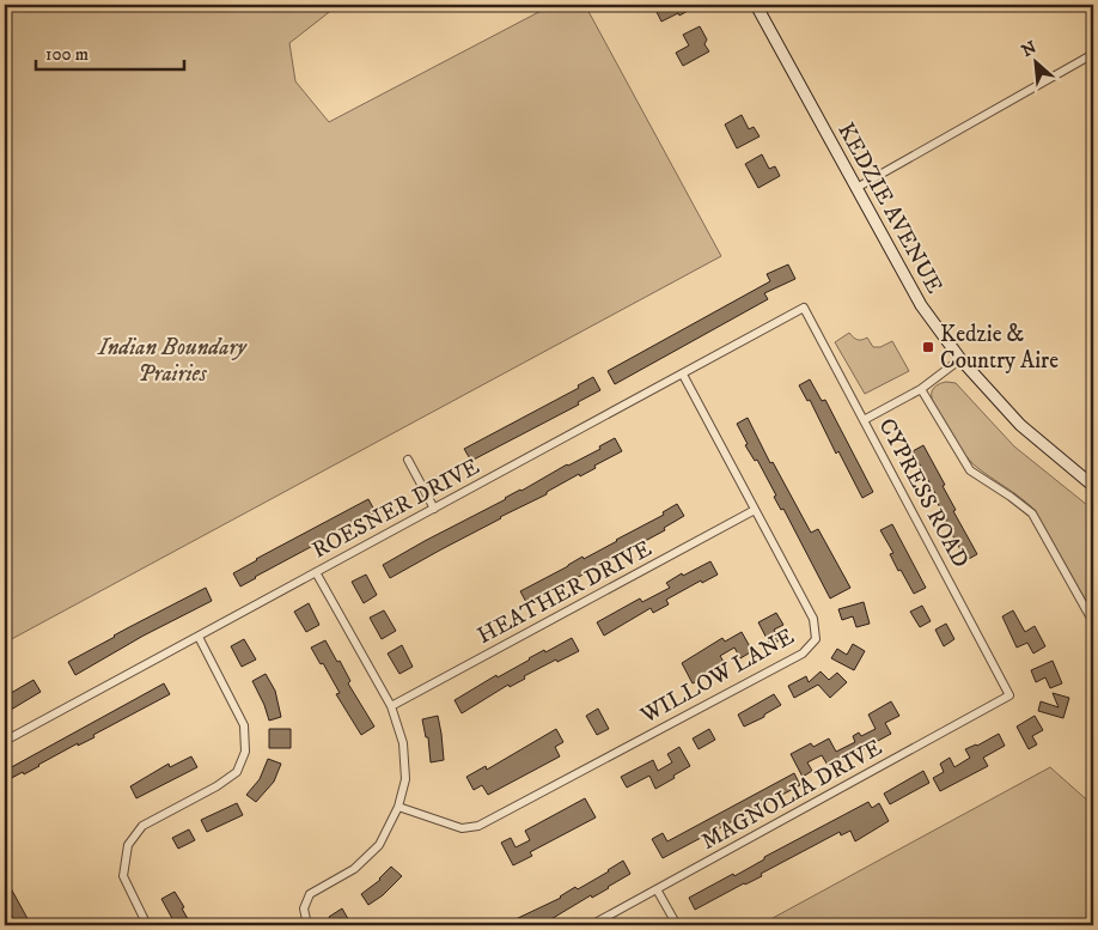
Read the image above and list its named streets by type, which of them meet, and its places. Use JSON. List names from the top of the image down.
{
  "streets": {
    "main road": ["KEDZIE AVENUE"],
    "street": [
      "CYPRESS ROAD",
      "ROESNER DRIVE",
      "HEATHER DRIVE",
      "WILLOW LANE",
      "MAGNOLIA DRIVE"
    ]
  },
  "crossings": [
    ["CYPRESS ROAD", "ROESNER DRIVE"],
    ["CYPRESS ROAD", "MAGNOLIA DRIVE"],
    ["ROESNER DRIVE", "WILLOW LANE"],
    ["HEATHER DRIVE", "WILLOW LANE"]
  ],
  "parks": ["Indian Boundary Prairies"],
  "places": {
    "transit": ["Kedzie & Country Aire"]
  },
  "scale_bar": "100 m",
  "north": "top left"
}
